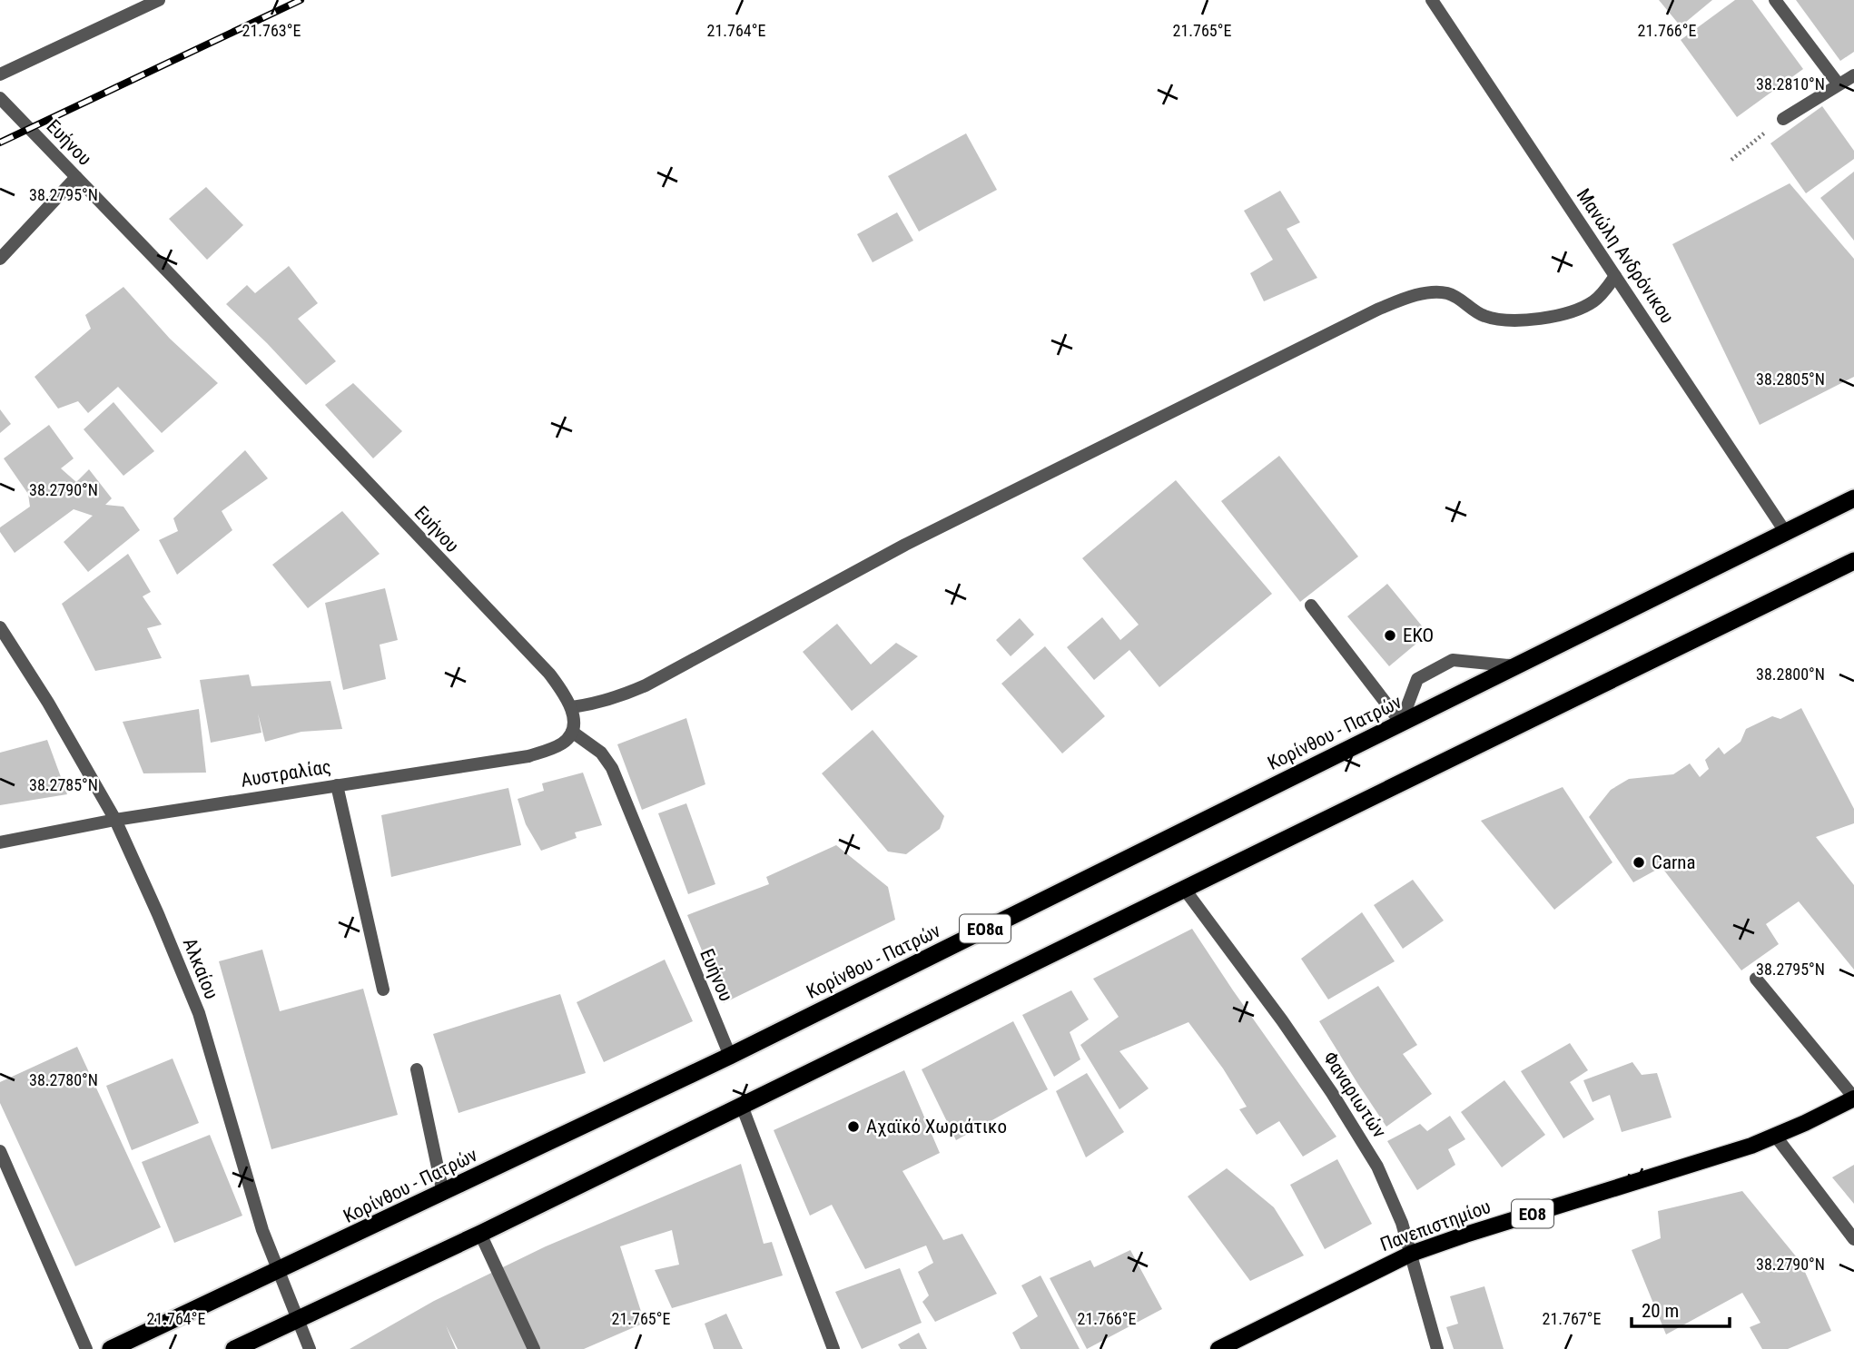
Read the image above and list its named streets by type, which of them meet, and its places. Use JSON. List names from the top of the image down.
{
  "streets": {
    "highway": ["Κορίνθου - Πατρών", "ΕΟ8α"],
    "main road": ["ΕΟ8", "Πανεπιστημίου"],
    "street": [
      "Ευήνου",
      "Μανώλη Ανδρόνικου",
      "Αυστραλίας",
      "Αλκαίου",
      "Φαναριωτών"
    ]
  },
  "crossings": [
    ["Ευήνου", "Κορίνθου - Πατρών"],
    ["Ευήνου", "Αυστραλίας"],
    ["Μανώλη Ανδρόνικου", "Κορίνθου - Πατρών"],
    ["Κορίνθου - Πατρών", "Αλκαίου"],
    ["Αυστραλίας", "Αλκαίου"],
    ["ΕΟ8α", "Αλκαίου"],
    ["ΕΟ8α", "Φαναριωτών"],
    ["Φαναριωτών", "Πανεπιστημίου"]
  ],
  "places": ["EKO", "Carna", "Αχαϊκό Χωριάτικο"],
  "scale_bar": "20 m",
  "coordinates": [
    "21.763°E",
    "21.764°E",
    "21.765°E",
    "21.766°E",
    "38.2810°N",
    "38.2795°N",
    "38.2805°N",
    "38.2790°N",
    "38.2800°N",
    "38.2785°N",
    "38.2780°N",
    "21.767°E"
  ]
}
